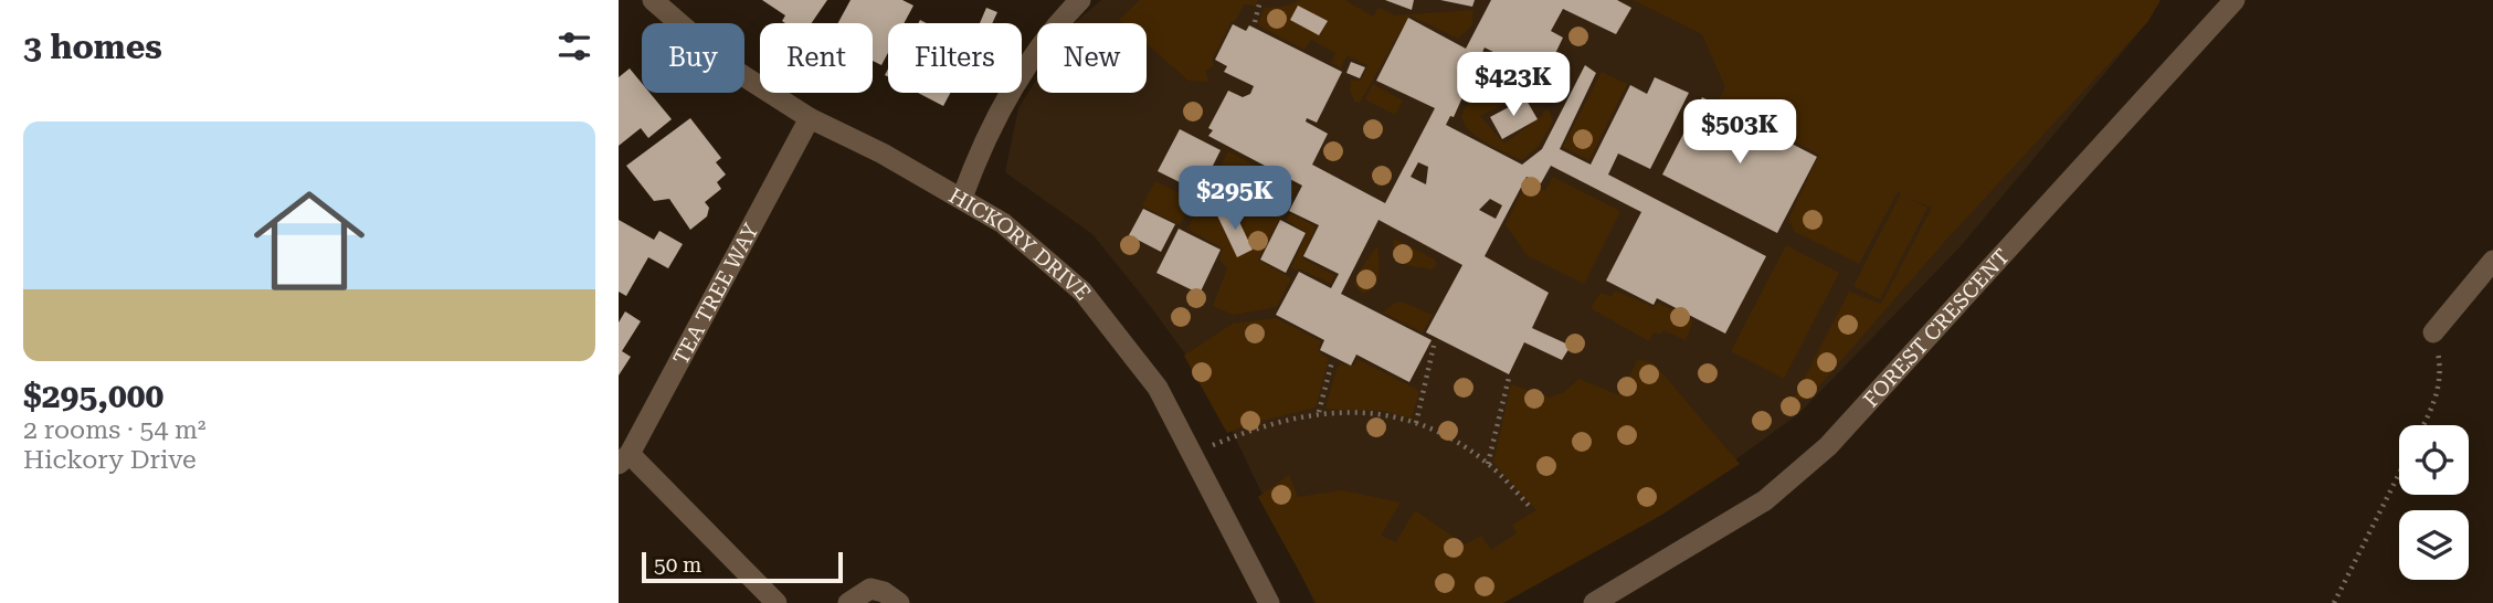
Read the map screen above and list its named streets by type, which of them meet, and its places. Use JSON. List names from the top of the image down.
{
  "streets": {
    "street": ["HICKORY DRIVE", "TEA TREE WAY", "FOREST CRESCENT"]
  },
  "crossings": [
    ["HICKORY DRIVE", "TEA TREE WAY"]
  ],
  "scale_bar": "50 m",
  "page": {
    "heading": "3 homes",
    "chip": [
      "Buy",
      "Rent",
      "Filters",
      "New"
    ],
    "price": ["$423K", "$503K", "$295K"],
    "list": [
      {
        "name": "$295,000",
        "note": "2 rooms · 54 m² · Hickory Drive"
      }
    ],
    "scale": "50 m"
  }
}
